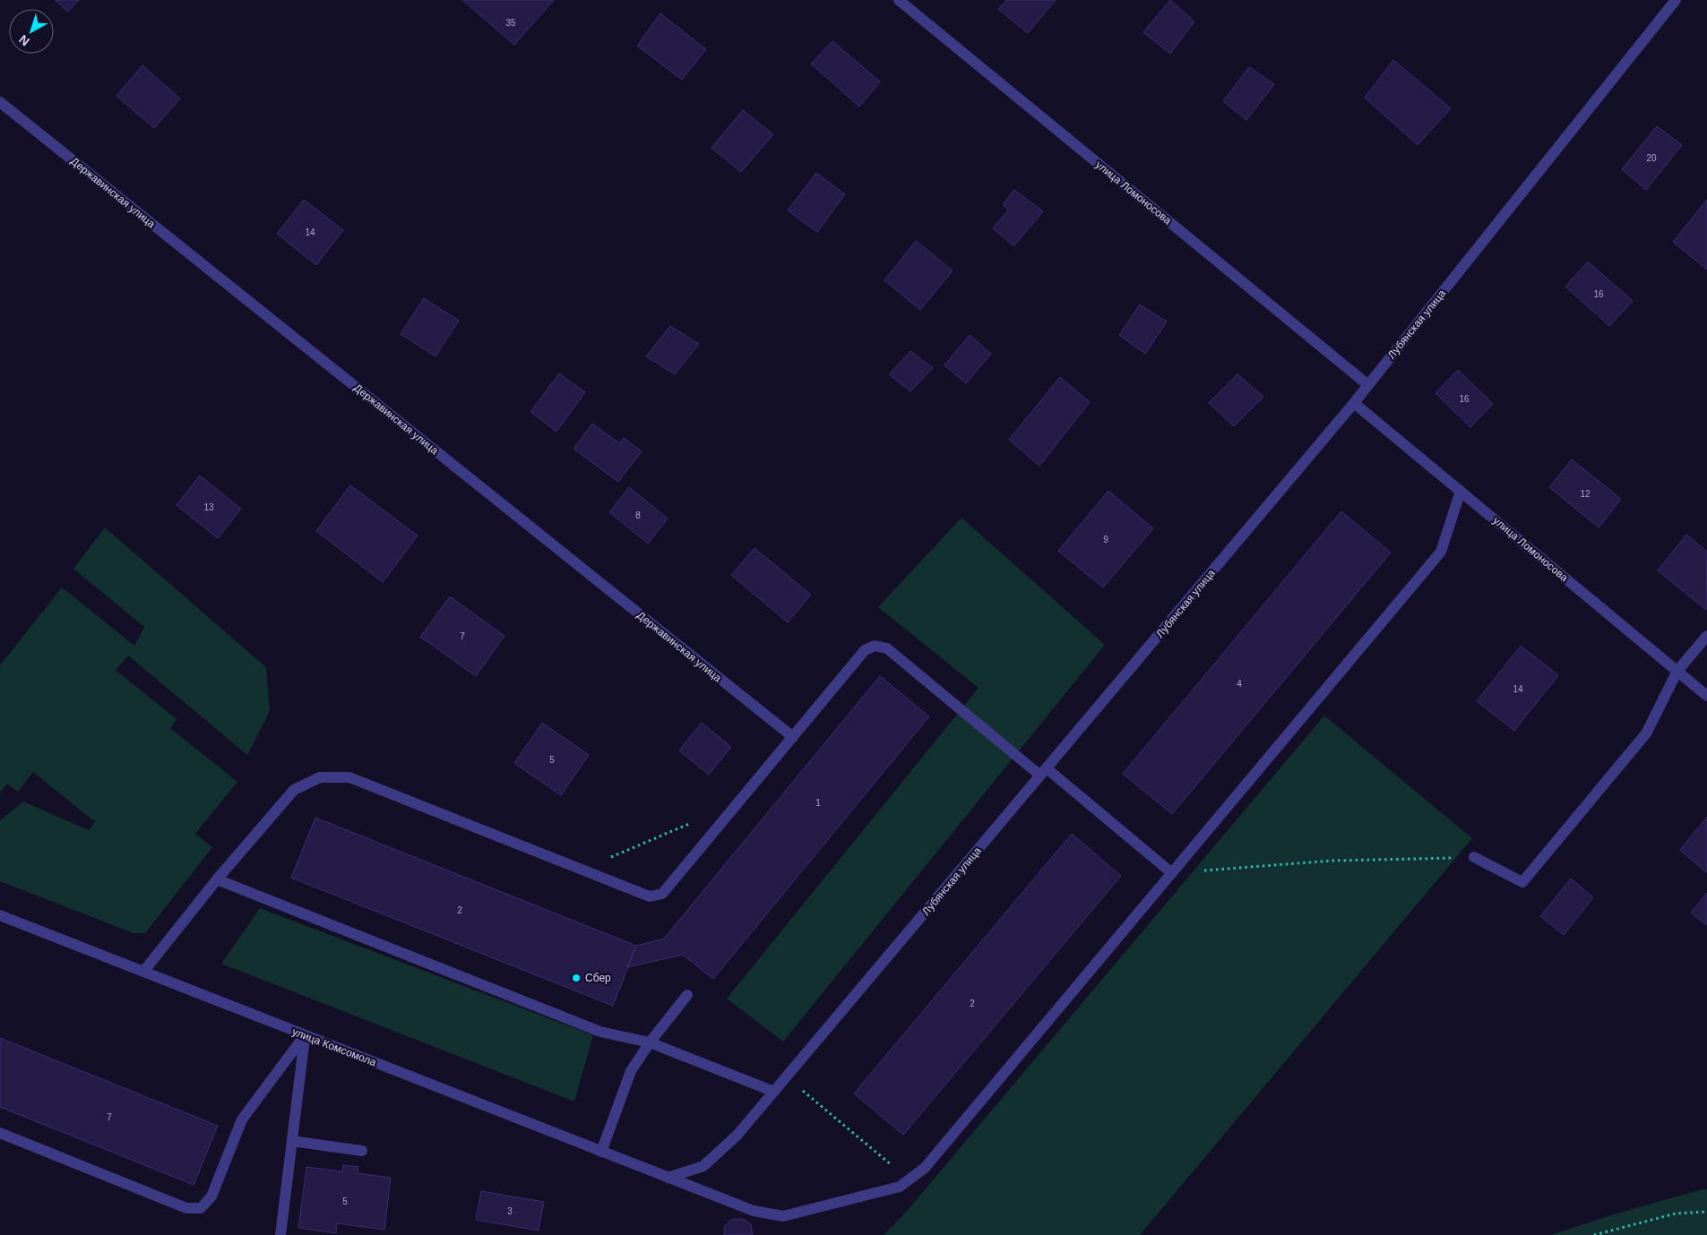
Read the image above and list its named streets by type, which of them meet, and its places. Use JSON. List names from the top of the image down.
{
  "streets": {
    "street": [
      "Державинская улица",
      "улица Ломоносова",
      "Лубянская улица",
      "улица Комсомола"
    ]
  },
  "crossings": [
    ["улица Ломоносова", "Лубянская улица"],
    ["улица Ломоносова", "улица Комсомола"],
    ["Лубянская улица", "улица Комсомола"]
  ],
  "places": ["Сбер"],
  "house_numbers": [
    "35",
    "20",
    "14",
    "16",
    "16",
    "12",
    "13",
    "8",
    "9",
    "7",
    "4",
    "14",
    "5",
    "1",
    "2",
    "2",
    "7",
    "5",
    "3"
  ],
  "north": "bottom left"
}
